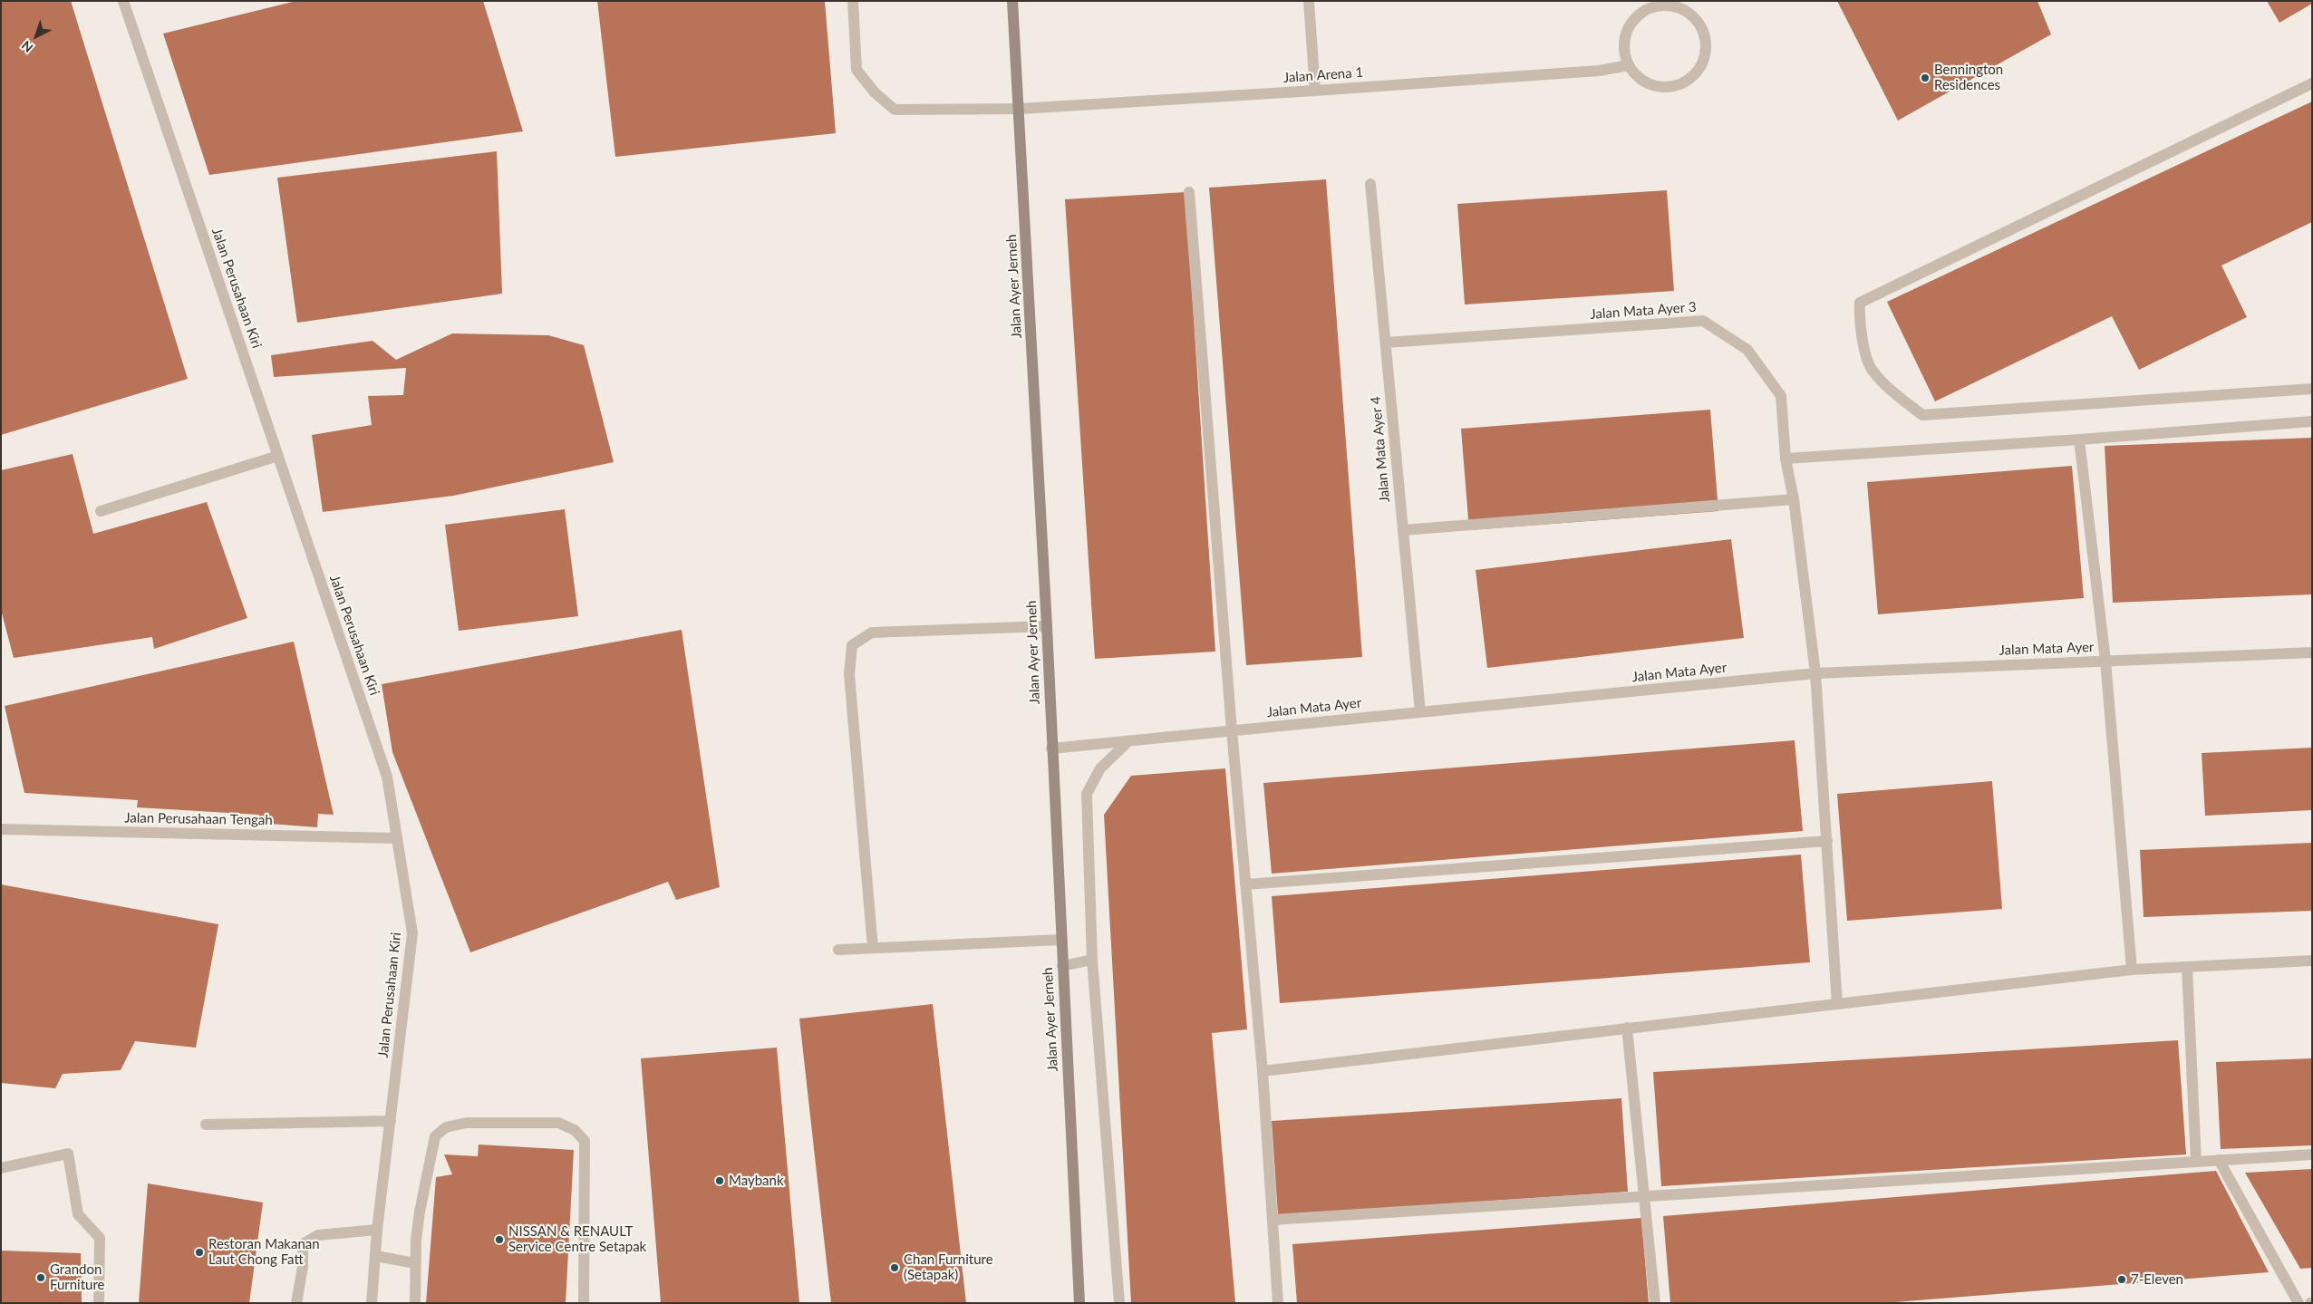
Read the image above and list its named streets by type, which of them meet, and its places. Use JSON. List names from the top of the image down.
{
  "streets": {
    "main road": ["Jalan Ayer Jerneh"],
    "street": [
      "Jalan Arena 1",
      "Jalan Perusahaan Kiri",
      "Jalan Mata Ayer 3",
      "Jalan Mata Ayer 4",
      "Jalan Mata Ayer",
      "Jalan Perusahaan Tengah"
    ]
  },
  "crossings": [
    ["Jalan Arena 1", "Jalan Ayer Jerneh"],
    ["Jalan Ayer Jerneh", "Jalan Mata Ayer"],
    ["Jalan Perusahaan Kiri", "Jalan Perusahaan Tengah"],
    ["Jalan Mata Ayer 3", "Jalan Mata Ayer 4"],
    ["Jalan Mata Ayer 3", "Jalan Mata Ayer"],
    ["Jalan Mata Ayer 4", "Jalan Mata Ayer"]
  ],
  "places": [
    "Bennington Residences",
    "Maybank",
    "NISSAN & RENAULT Service Centre Setapak",
    "Restoran Makanan Laut Chong Fatt",
    "Chan Furniture (Setapak)",
    "Grandon Furniture",
    "7-Eleven"
  ],
  "north": "bottom left"
}
